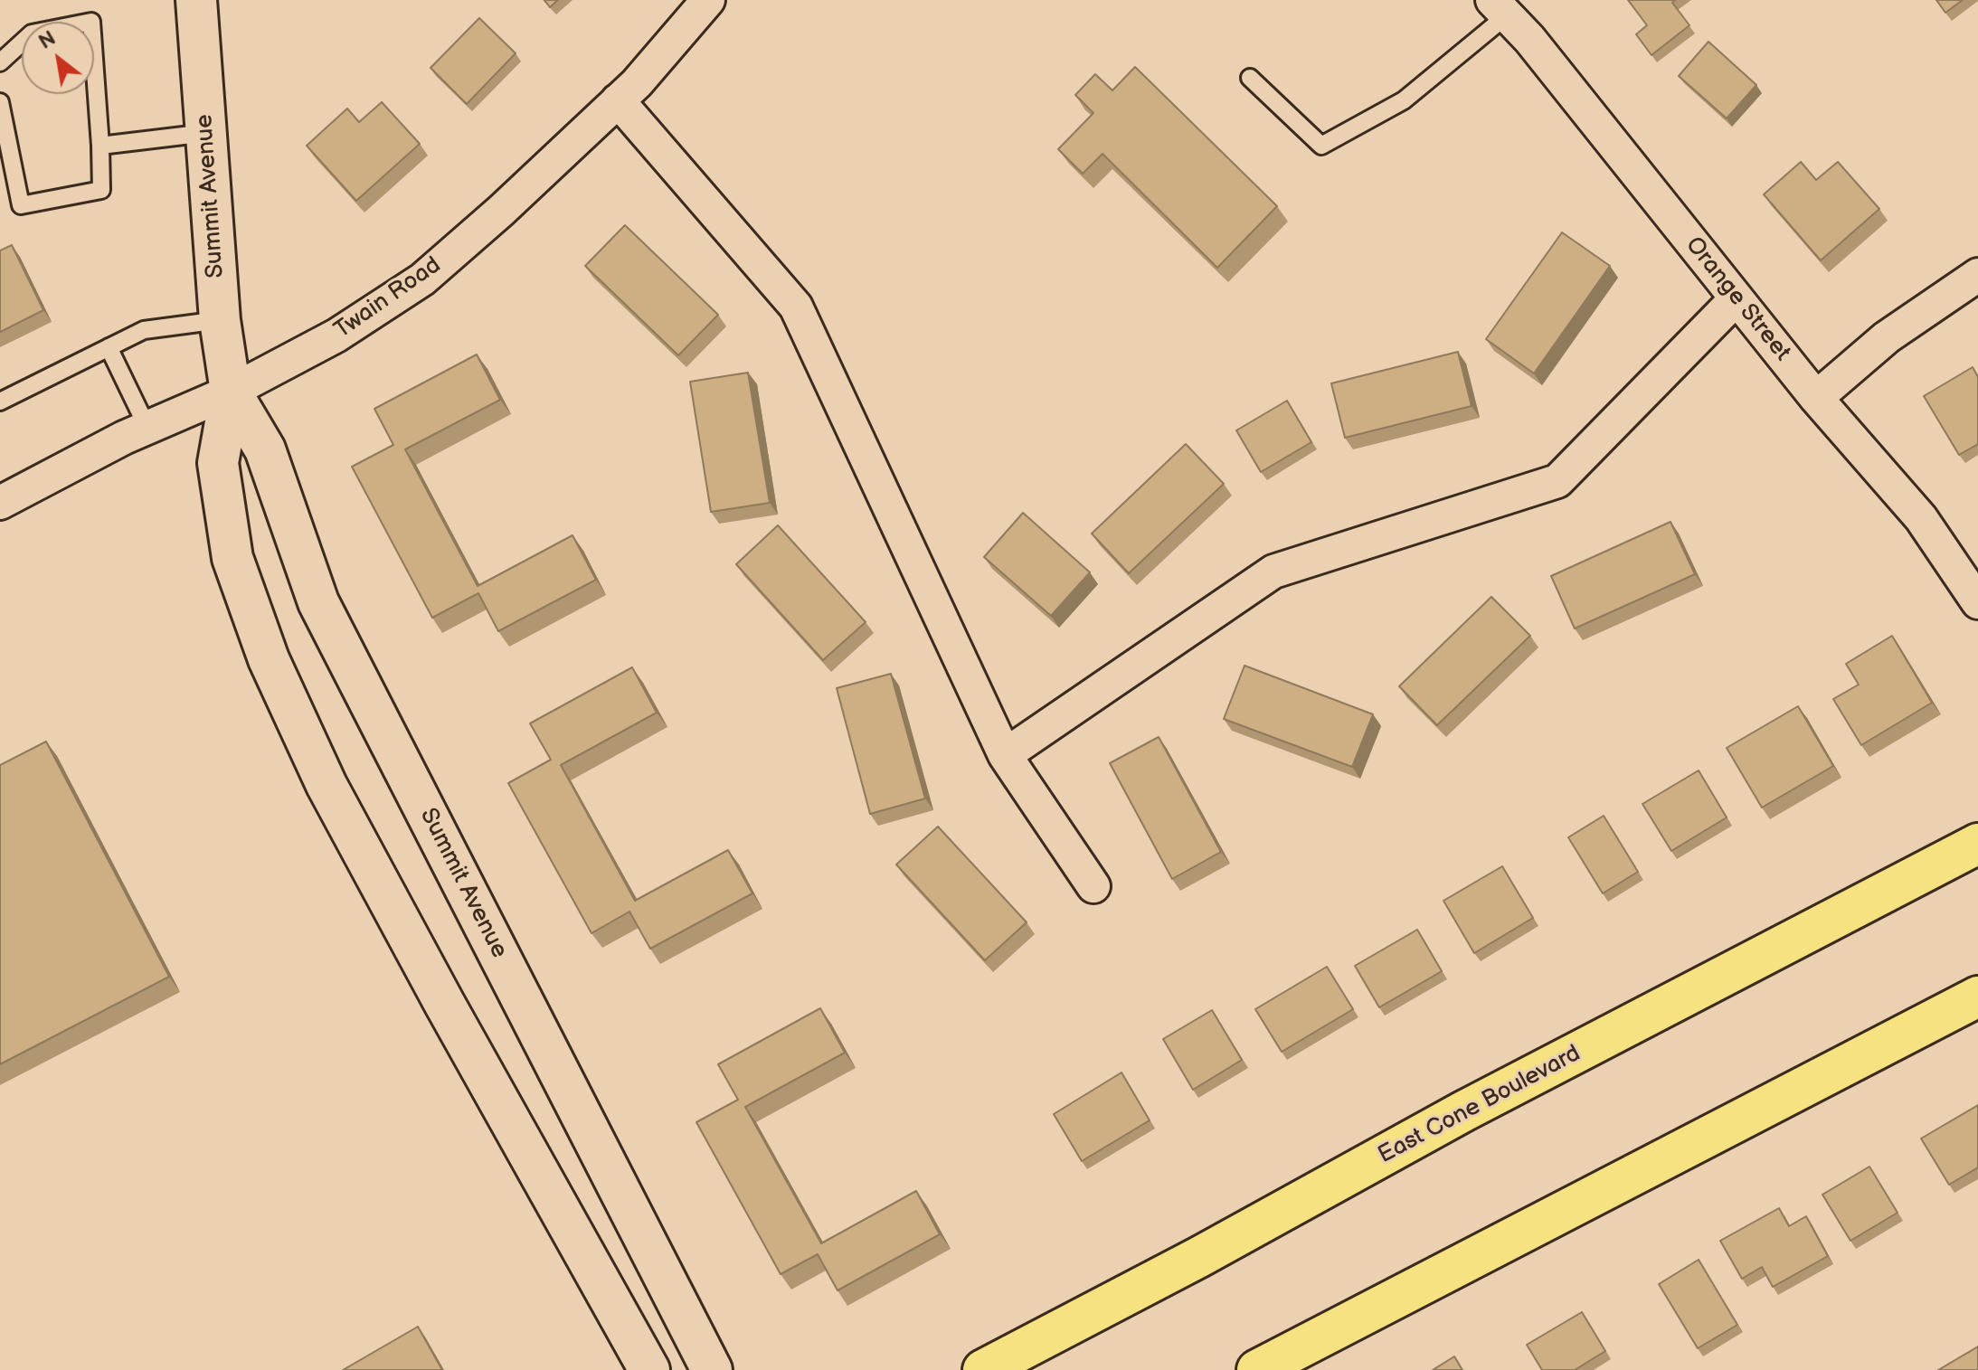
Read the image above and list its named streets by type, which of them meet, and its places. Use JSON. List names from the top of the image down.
{
  "streets": {
    "main road": ["Summit Avenue", "East Cone Boulevard"],
    "street": ["Twain Road", "Orange Street"]
  },
  "crossings": [
    ["Summit Avenue", "Twain Road"]
  ],
  "north": "top left"
}
